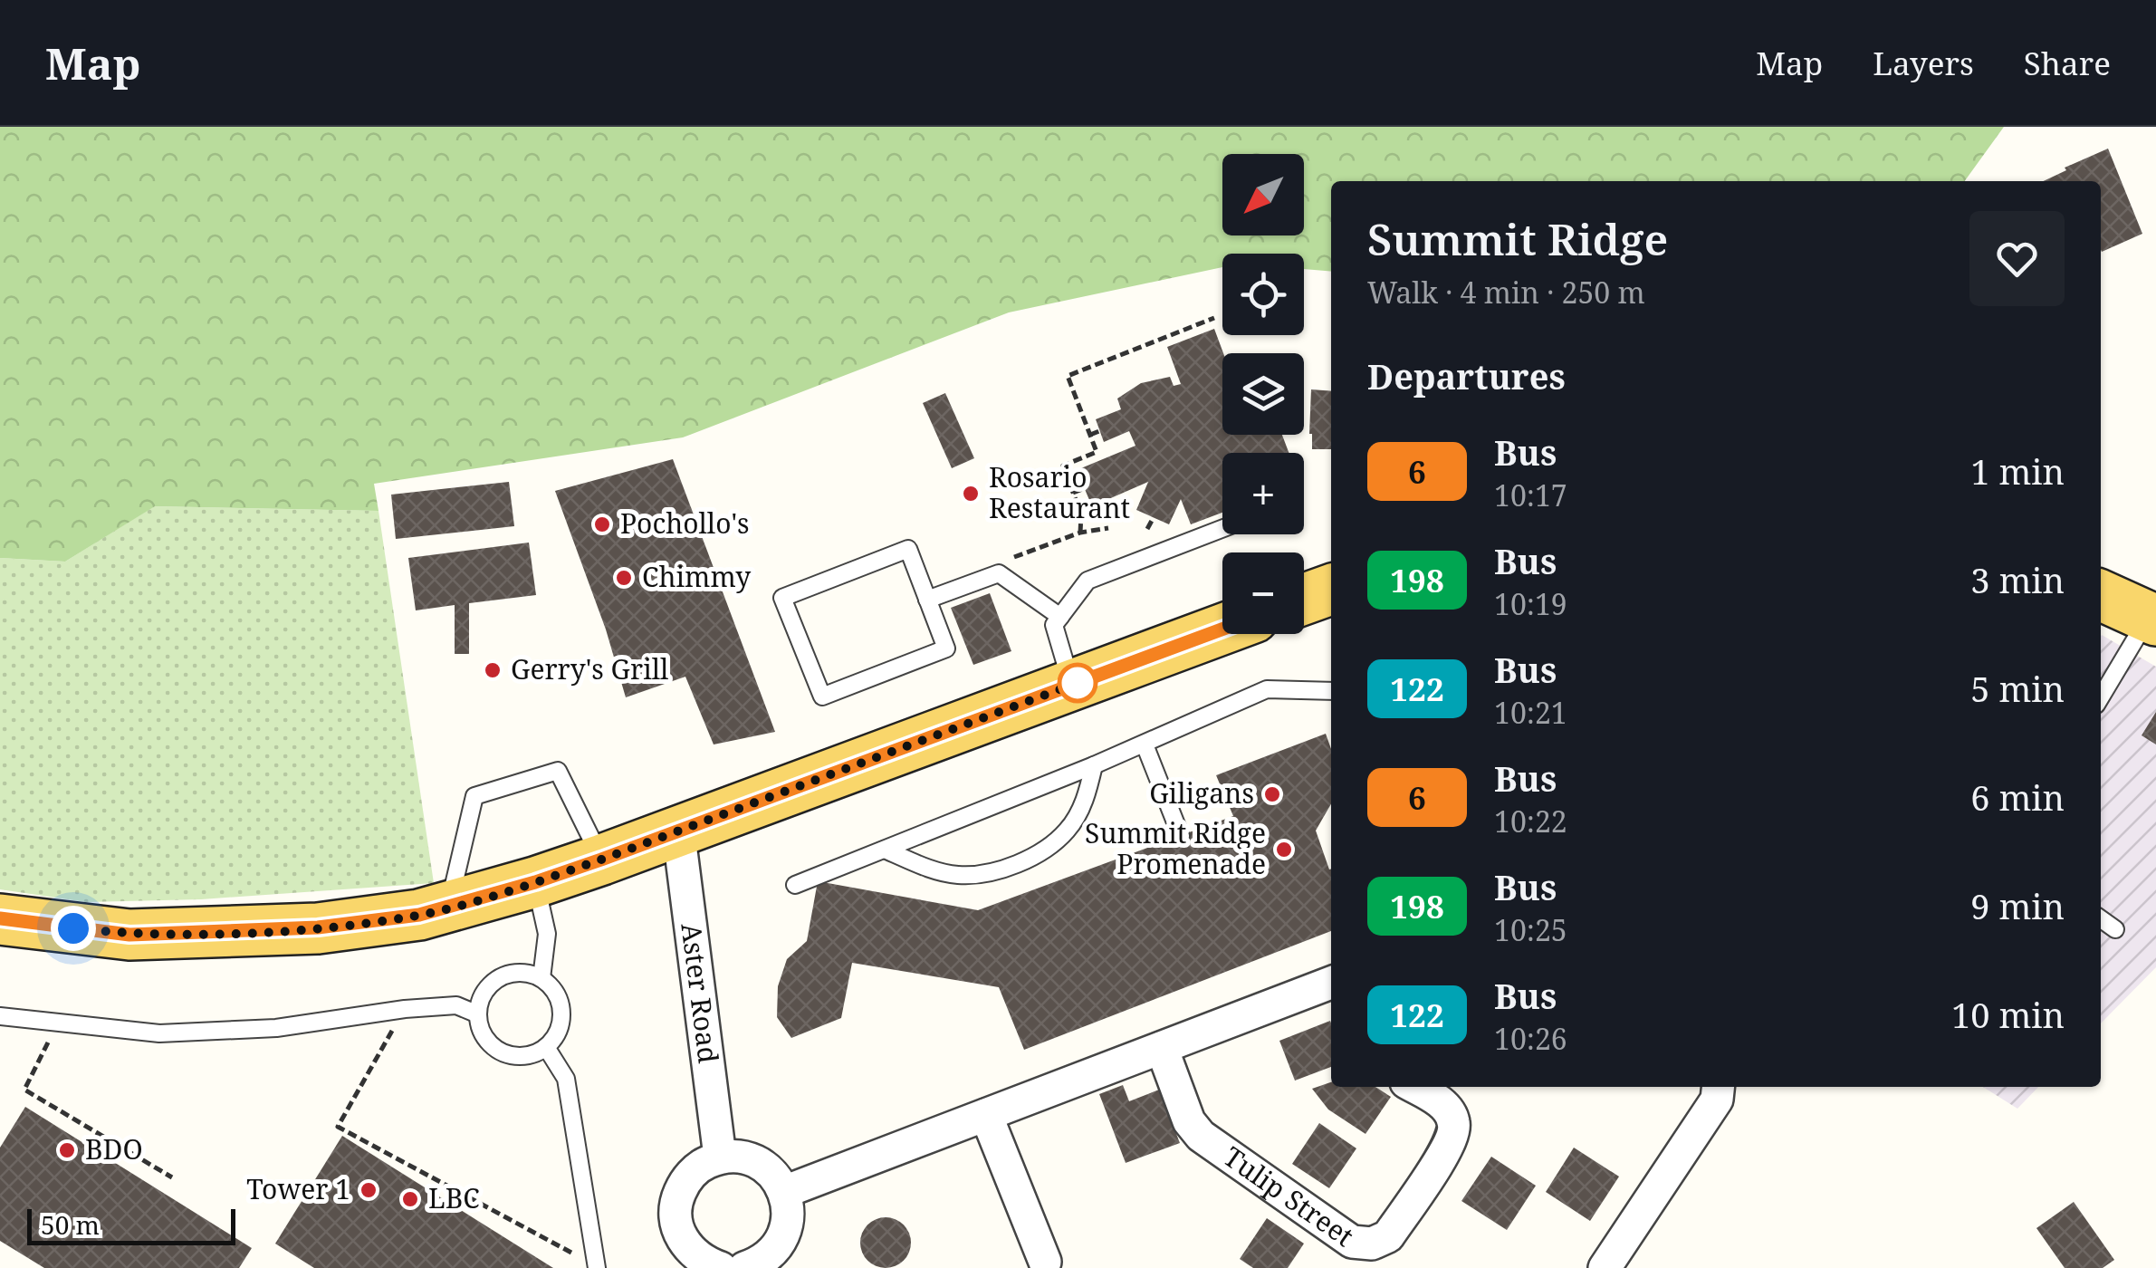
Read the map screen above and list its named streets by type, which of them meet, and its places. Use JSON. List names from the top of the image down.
{
  "streets": {
    "street": ["Aster Road", "Tulip Street"]
  },
  "places": [
    "Rosario Restaurant",
    "Pochollo's",
    "Chimmy",
    "Gerry's Grill",
    "Giligans",
    "Summit Ridge Promenade",
    "BDO",
    "Tower 1",
    "LBC"
  ],
  "lines": ["bus line 6"],
  "scale_bar": "50 m",
  "north": "bottom left",
  "page": {
    "header": "Map",
    "nav": ["Map", "Layers", "Share"],
    "map_buttons": ["+", "−"],
    "heading": [
      ["Summit Ridge", "Walk · 4 min · 250 m"],
      "Departures"
    ],
    "list": [
      {
        "mark": "6",
        "name": "Bus",
        "note": "10:17",
        "value": "1 min"
      },
      {
        "mark": "198",
        "name": "Bus",
        "note": "10:19",
        "value": "3 min"
      },
      {
        "mark": "122",
        "name": "Bus",
        "note": "10:21",
        "value": "5 min"
      },
      {
        "mark": "6",
        "name": "Bus",
        "note": "10:22",
        "value": "6 min"
      },
      {
        "mark": "198",
        "name": "Bus",
        "note": "10:25",
        "value": "9 min"
      },
      {
        "mark": "122",
        "name": "Bus",
        "note": "10:26",
        "value": "10 min"
      }
    ],
    "scale": "50 m"
  }
}
